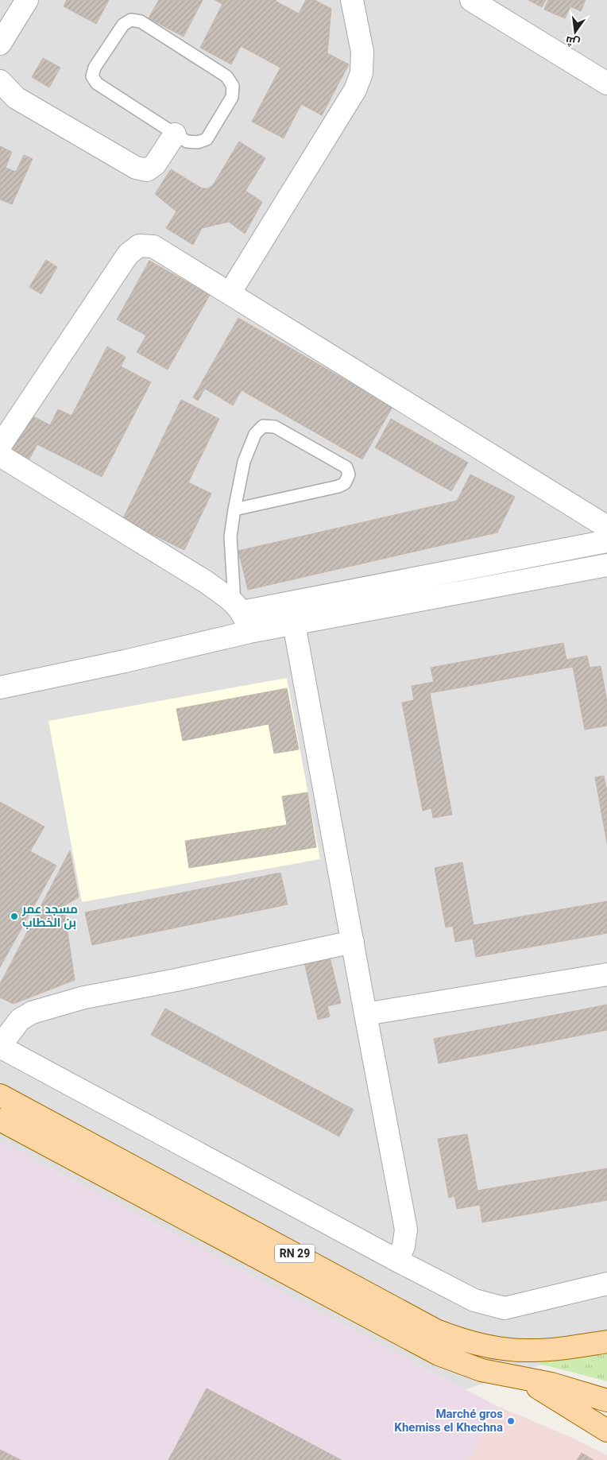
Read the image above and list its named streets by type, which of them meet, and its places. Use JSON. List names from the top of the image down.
{
  "streets": {
    "main road": ["RN 29"]
  },
  "places": ["مسجد عمر بن الخطاب", "Marché gros Khemiss el Khechna"],
  "north": "bottom"
}
